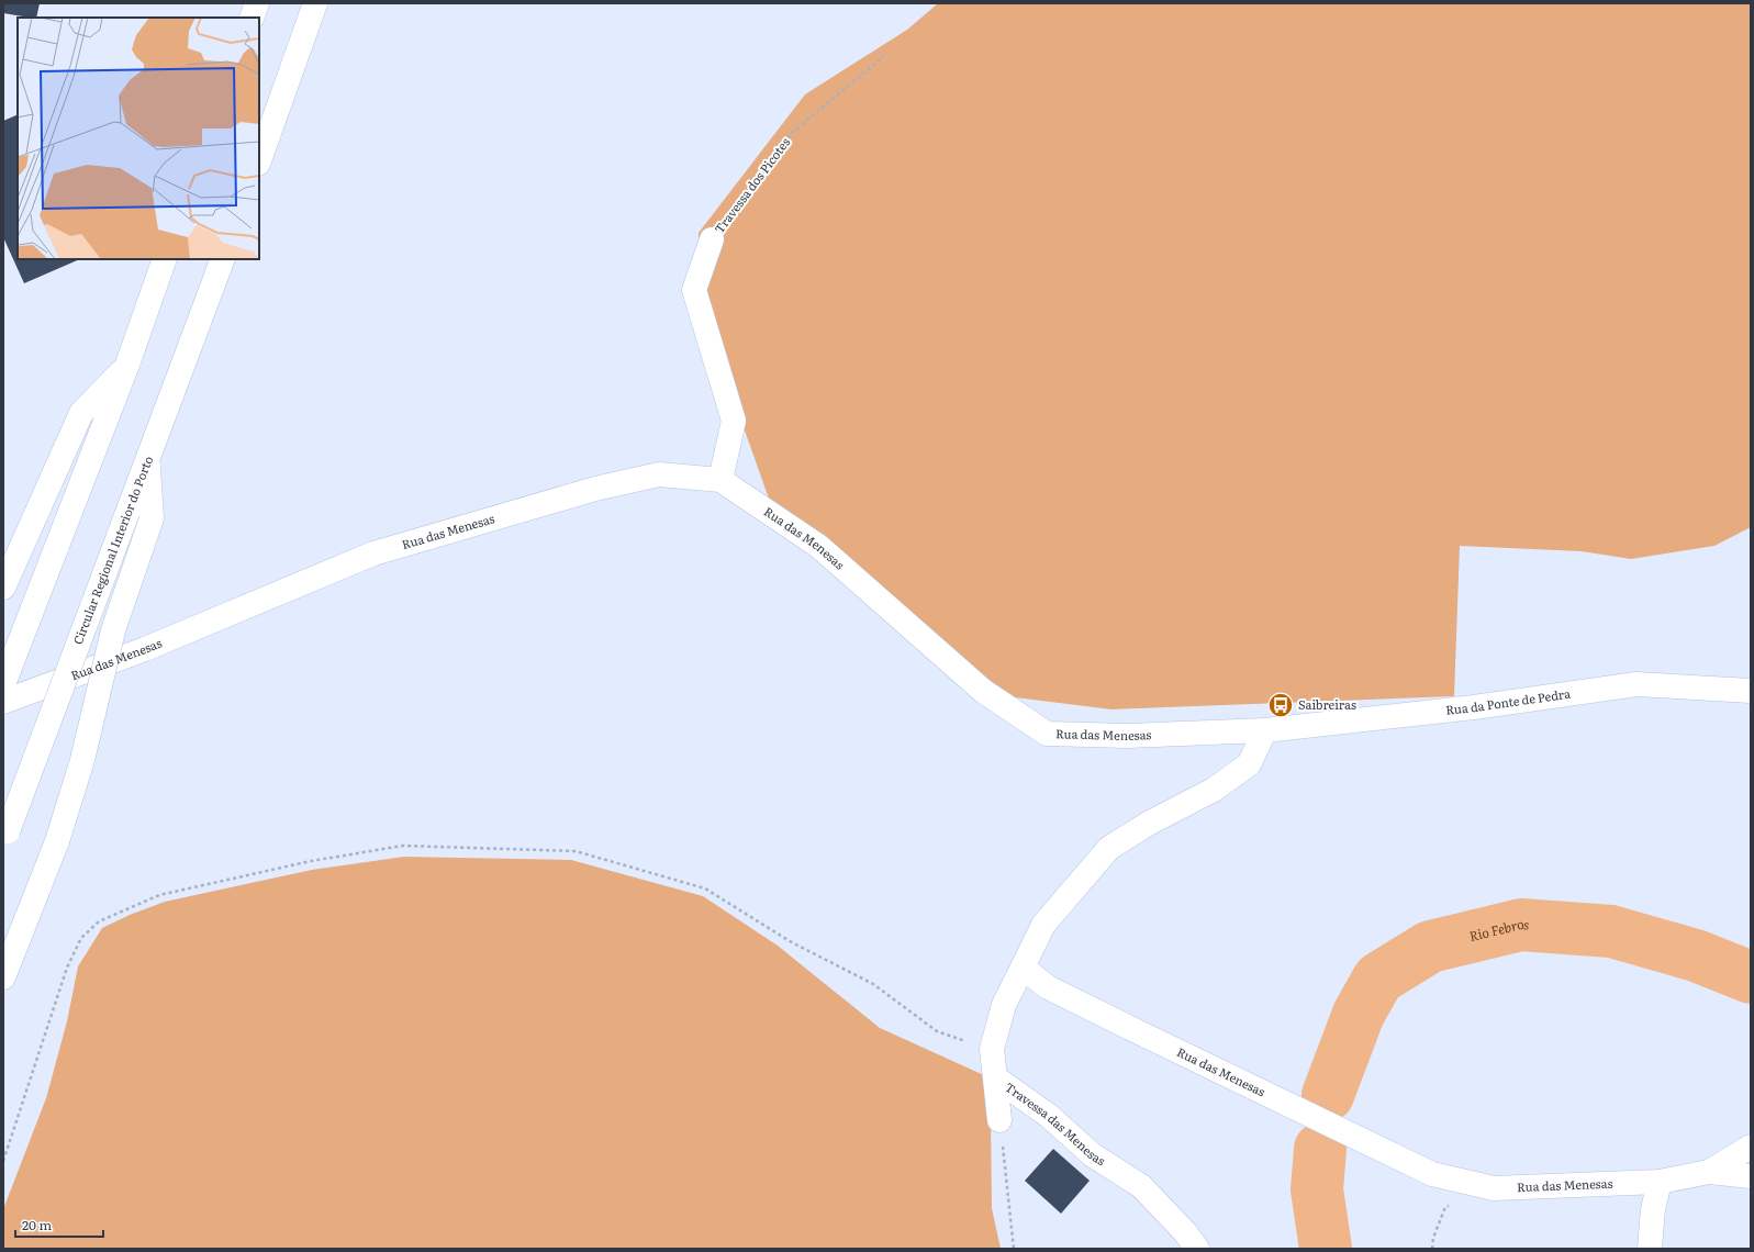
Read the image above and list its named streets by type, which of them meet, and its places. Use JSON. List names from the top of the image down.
{
  "streets": {
    "main road": [
      "Travessa dos Picotes",
      "Rua das Menesas",
      "Circular Regional Interior do Porto",
      "Rua da Ponte de Pedra",
      "Travessa das Menesas"
    ]
  },
  "crossings": [
    ["Travessa dos Picotes", "Rua das Menesas"],
    ["Rua das Menesas", "Rua da Ponte de Pedra"],
    ["Rua das Menesas", "Travessa das Menesas"]
  ],
  "water": ["Rio Febros"],
  "places": {
    "bus stop": ["Saibreiras"]
  },
  "scale_bar": "20 m"
}
